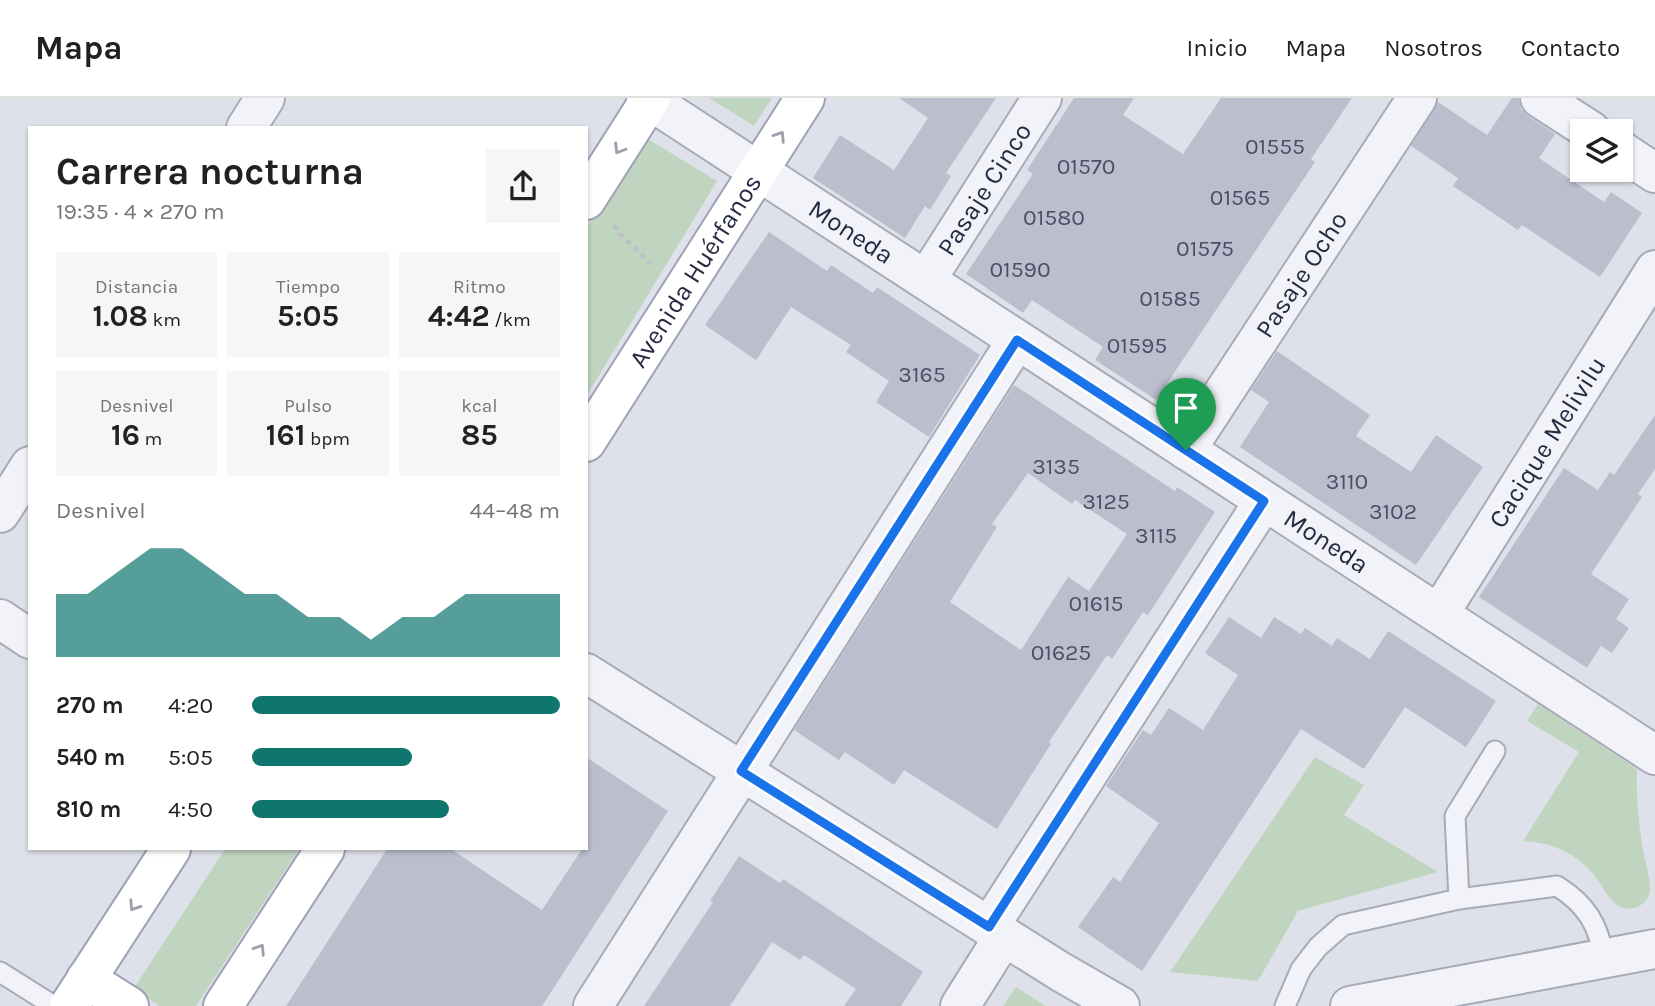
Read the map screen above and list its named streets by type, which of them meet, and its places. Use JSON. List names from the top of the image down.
{
  "streets": {
    "main road": ["Avenida Huérfanos"],
    "street": [
      "Pasaje Cinco",
      "Moneda",
      "Pasaje Ocho",
      "Cacique Melivilu"
    ]
  },
  "crossings": [
    ["Pasaje Cinco", "Moneda"],
    ["Moneda", "Avenida Huérfanos"],
    ["Moneda", "Pasaje Ocho"],
    ["Moneda", "Cacique Melivilu"]
  ],
  "house_numbers": [
    "01555",
    "01570",
    "01565",
    "01580",
    "01575",
    "01590",
    "01585",
    "01595",
    "3165",
    "3135",
    "3110",
    "3125",
    "3102",
    "3115",
    "01615",
    "01625"
  ],
  "page": {
    "header": "Mapa",
    "nav": [
      "Inicio",
      "Mapa",
      "Nosotros",
      "Contacto"
    ],
    "heading": ["Carrera nocturna", "19:35 · 4 × 270 m"],
    "stats": [
      ["Distancia", "1.08 km"],
      ["Tiempo", "5:05"],
      ["Ritmo", "4:42 /km"],
      ["Desnivel", "16 m"],
      ["Pulso", "161 bpm"],
      ["kcal", "85"]
    ],
    "chart": ["Desnivel", "44–48 m"],
    "list": [
      {
        "name": "270 m",
        "note": "4:20"
      },
      {
        "name": "540 m",
        "note": "5:05"
      },
      {
        "name": "810 m",
        "note": "4:50"
      }
    ]
  }
}
